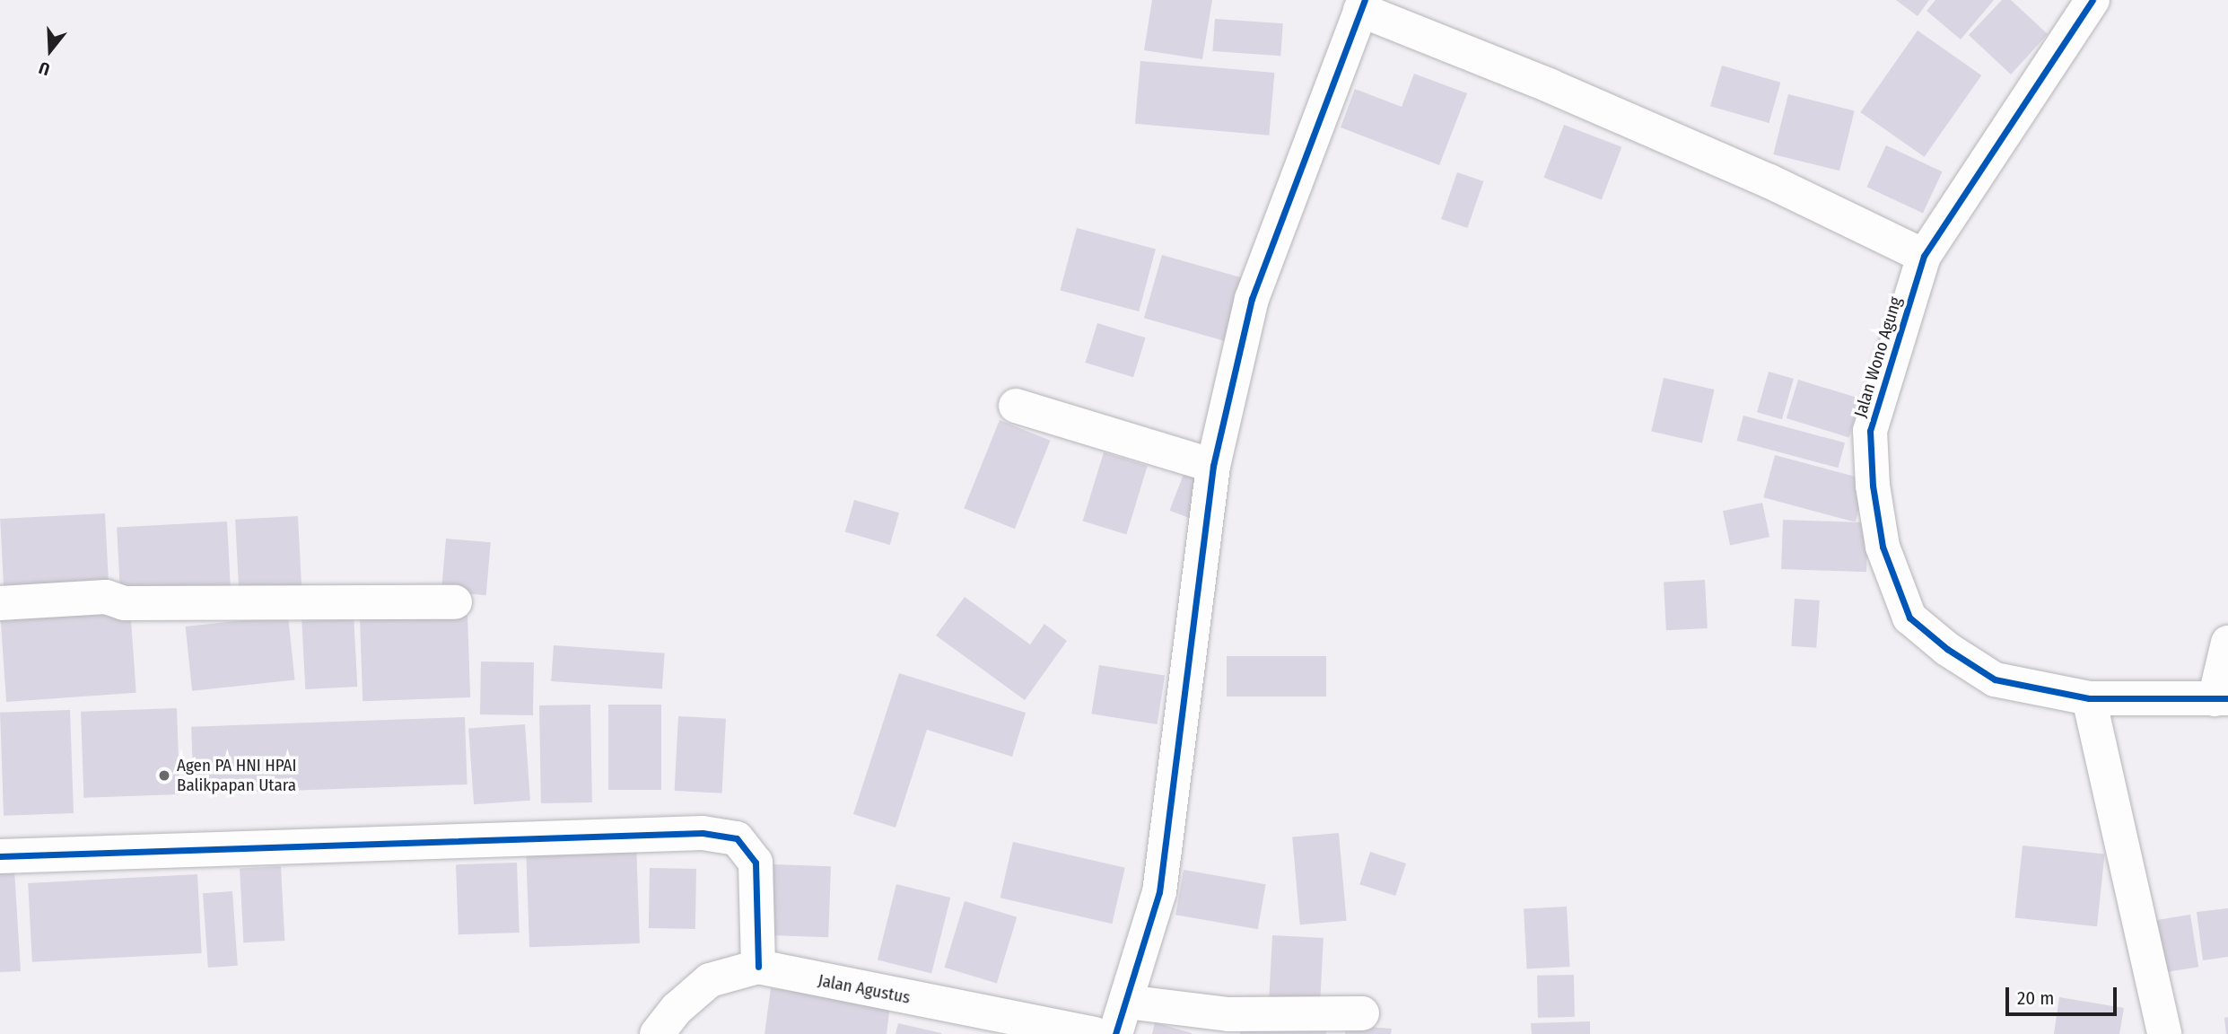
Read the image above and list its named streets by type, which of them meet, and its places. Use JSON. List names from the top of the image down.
{
  "streets": {
    "street": ["Jalan Wono Agung", "Jalan Agustus"]
  },
  "places": ["Agen PA HNI HPAI Balikpapan Utara"],
  "scale_bar": "20 m",
  "north": "bottom"
}
